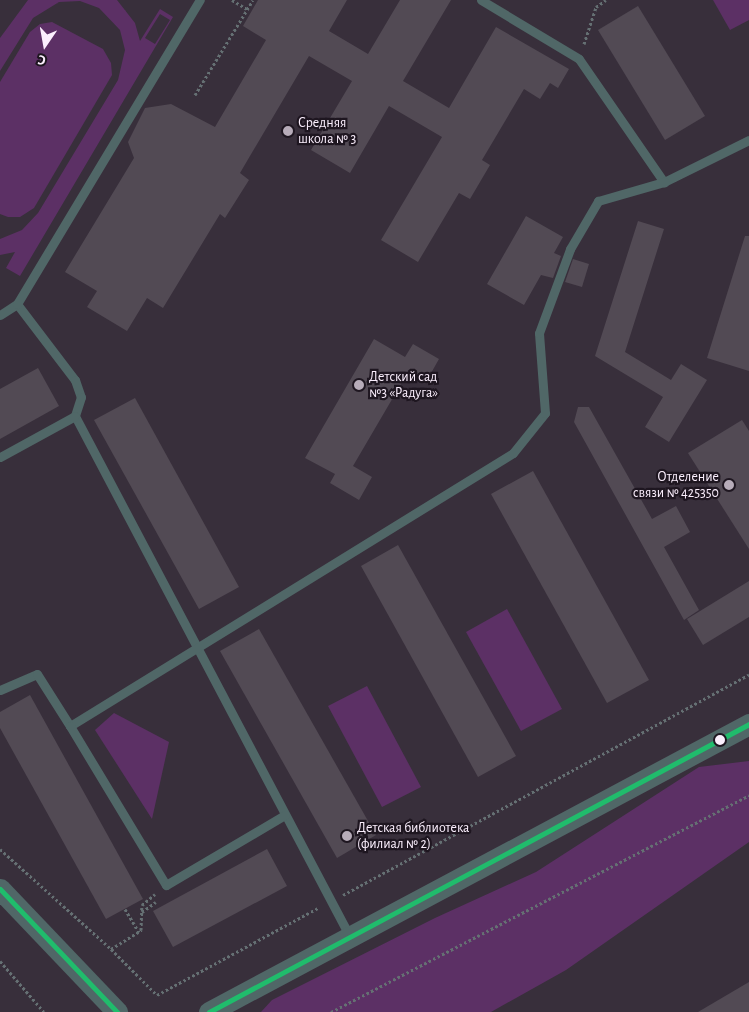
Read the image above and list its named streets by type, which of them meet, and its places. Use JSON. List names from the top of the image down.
{
  "places": [
    "Средняя школа № 3",
    "Детский сад №3 «Радуга»",
    "Отделение связи № 425350",
    "Детская библиотека (филиал № 2)"
  ],
  "north": "bottom"
}
